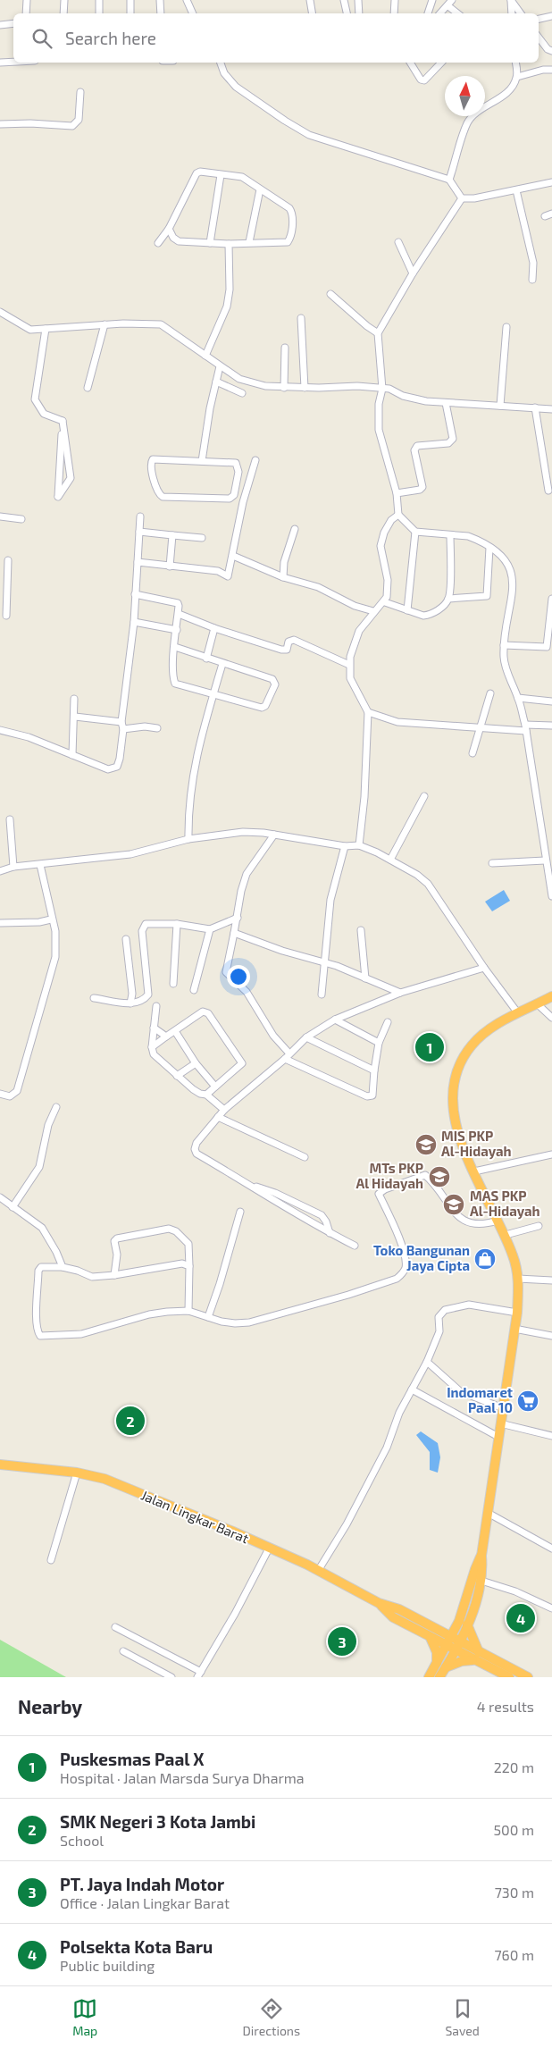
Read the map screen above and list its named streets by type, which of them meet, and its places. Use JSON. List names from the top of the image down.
{
  "streets": {
    "highway": ["Jalan Lingkar Barat"]
  },
  "places": {
    "school or university": ["MIS PKP Al-Hidayah", "MTs PKP Al Hidayah", "MAS PKP Al-Hidayah"],
    "shop": ["Toko Bangunan Jaya Cipta"],
    "supermarket": ["Indomaret Paal 10"]
  },
  "north": "top",
  "page": {
    "search": "Search here",
    "pins": [
      "1",
      "2",
      "4",
      "3"
    ],
    "heading": ["Nearby", "4 results"],
    "list": [
      {
        "mark": "1",
        "name": "Puskesmas Paal X",
        "note": "Hospital · Jalan Marsda Surya Dharma",
        "value": "220 m"
      },
      {
        "mark": "2",
        "name": "SMK Negeri 3 Kota Jambi",
        "note": "School",
        "value": "500 m"
      },
      {
        "mark": "3",
        "name": "PT. Jaya Indah Motor",
        "note": "Office · Jalan Lingkar Barat",
        "value": "730 m"
      },
      {
        "mark": "4",
        "name": "Polsekta Kota Baru",
        "note": "Public building",
        "value": "760 m"
      }
    ],
    "nav": ["Map", "Directions", "Saved"]
  }
}
